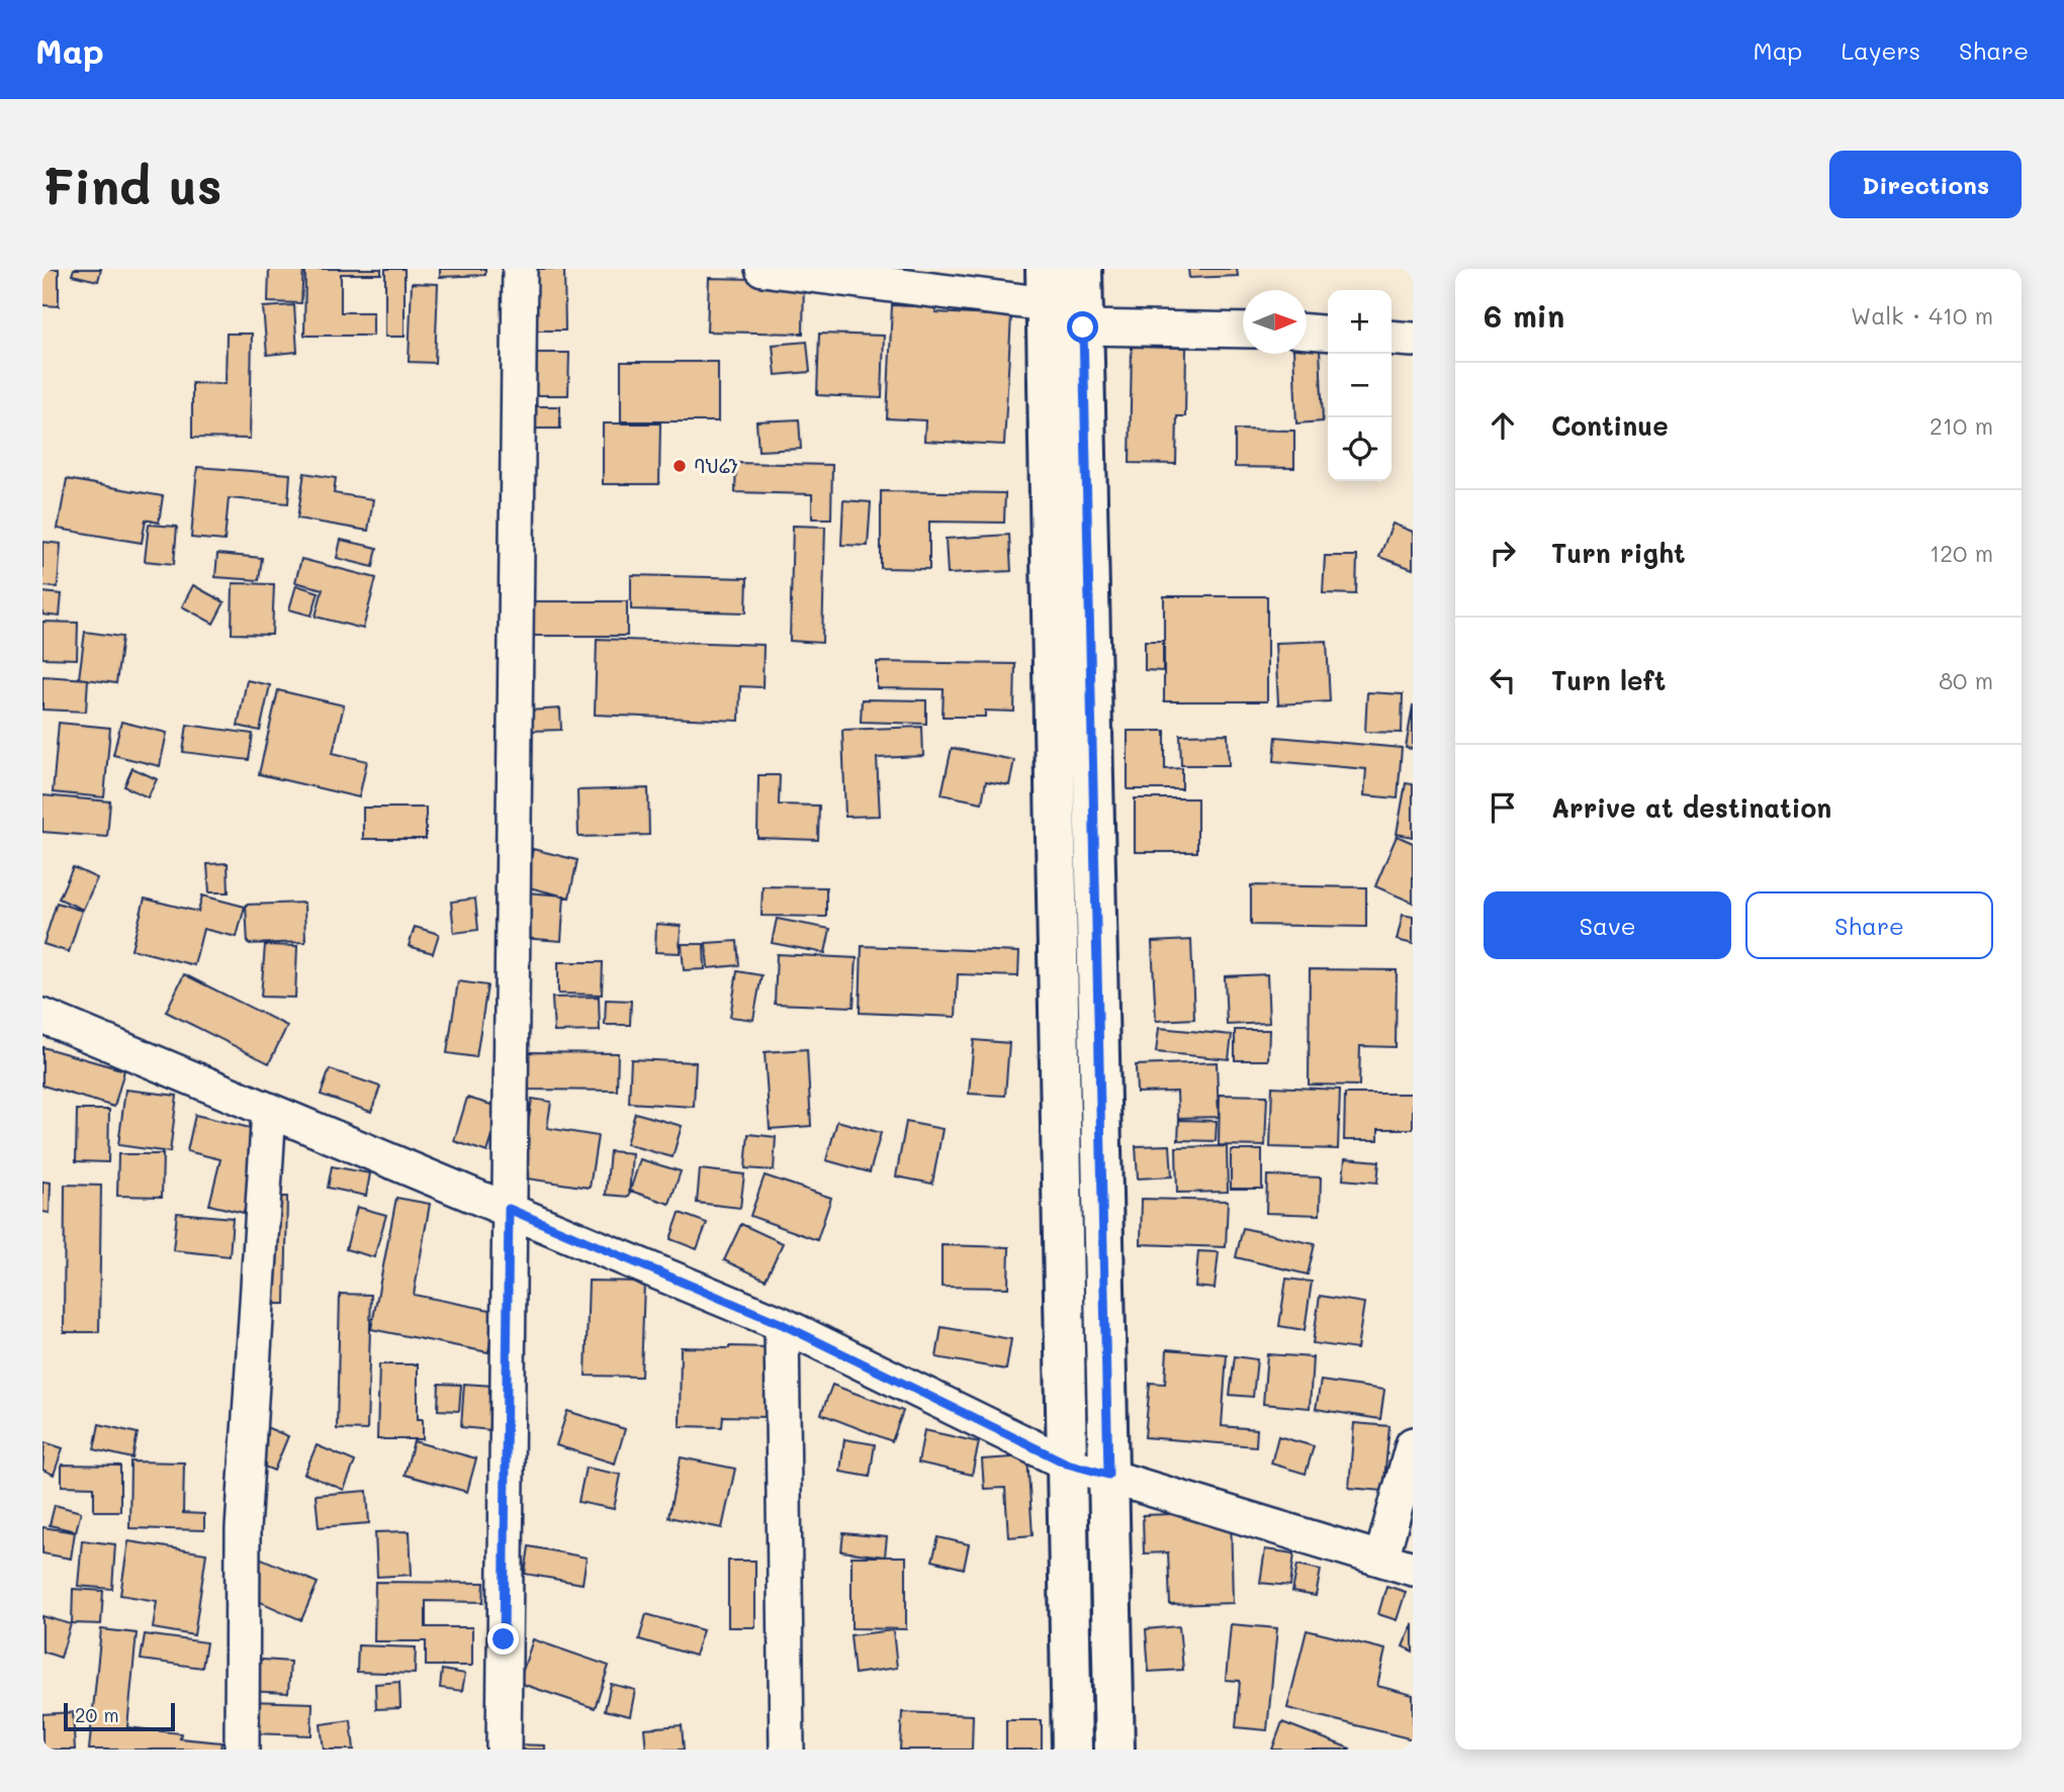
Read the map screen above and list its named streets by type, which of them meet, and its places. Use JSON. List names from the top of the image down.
{
  "places": ["ባህሬን"],
  "scale_bar": "20 m",
  "north": "right",
  "page": {
    "header": "Map",
    "nav": ["Map", "Layers", "Share"],
    "buttons": [
      "Directions",
      ["Save", "Share"]
    ],
    "title": "Find us",
    "heading": ["6 min", "Walk · 410 m"],
    "map_buttons": ["+", "−"],
    "list": [
      ["Continue", "210 m"],
      ["Turn right", "120 m"],
      ["Turn left", "80 m"],
      "Arrive at destination"
    ],
    "scale": "20 m"
  }
}
